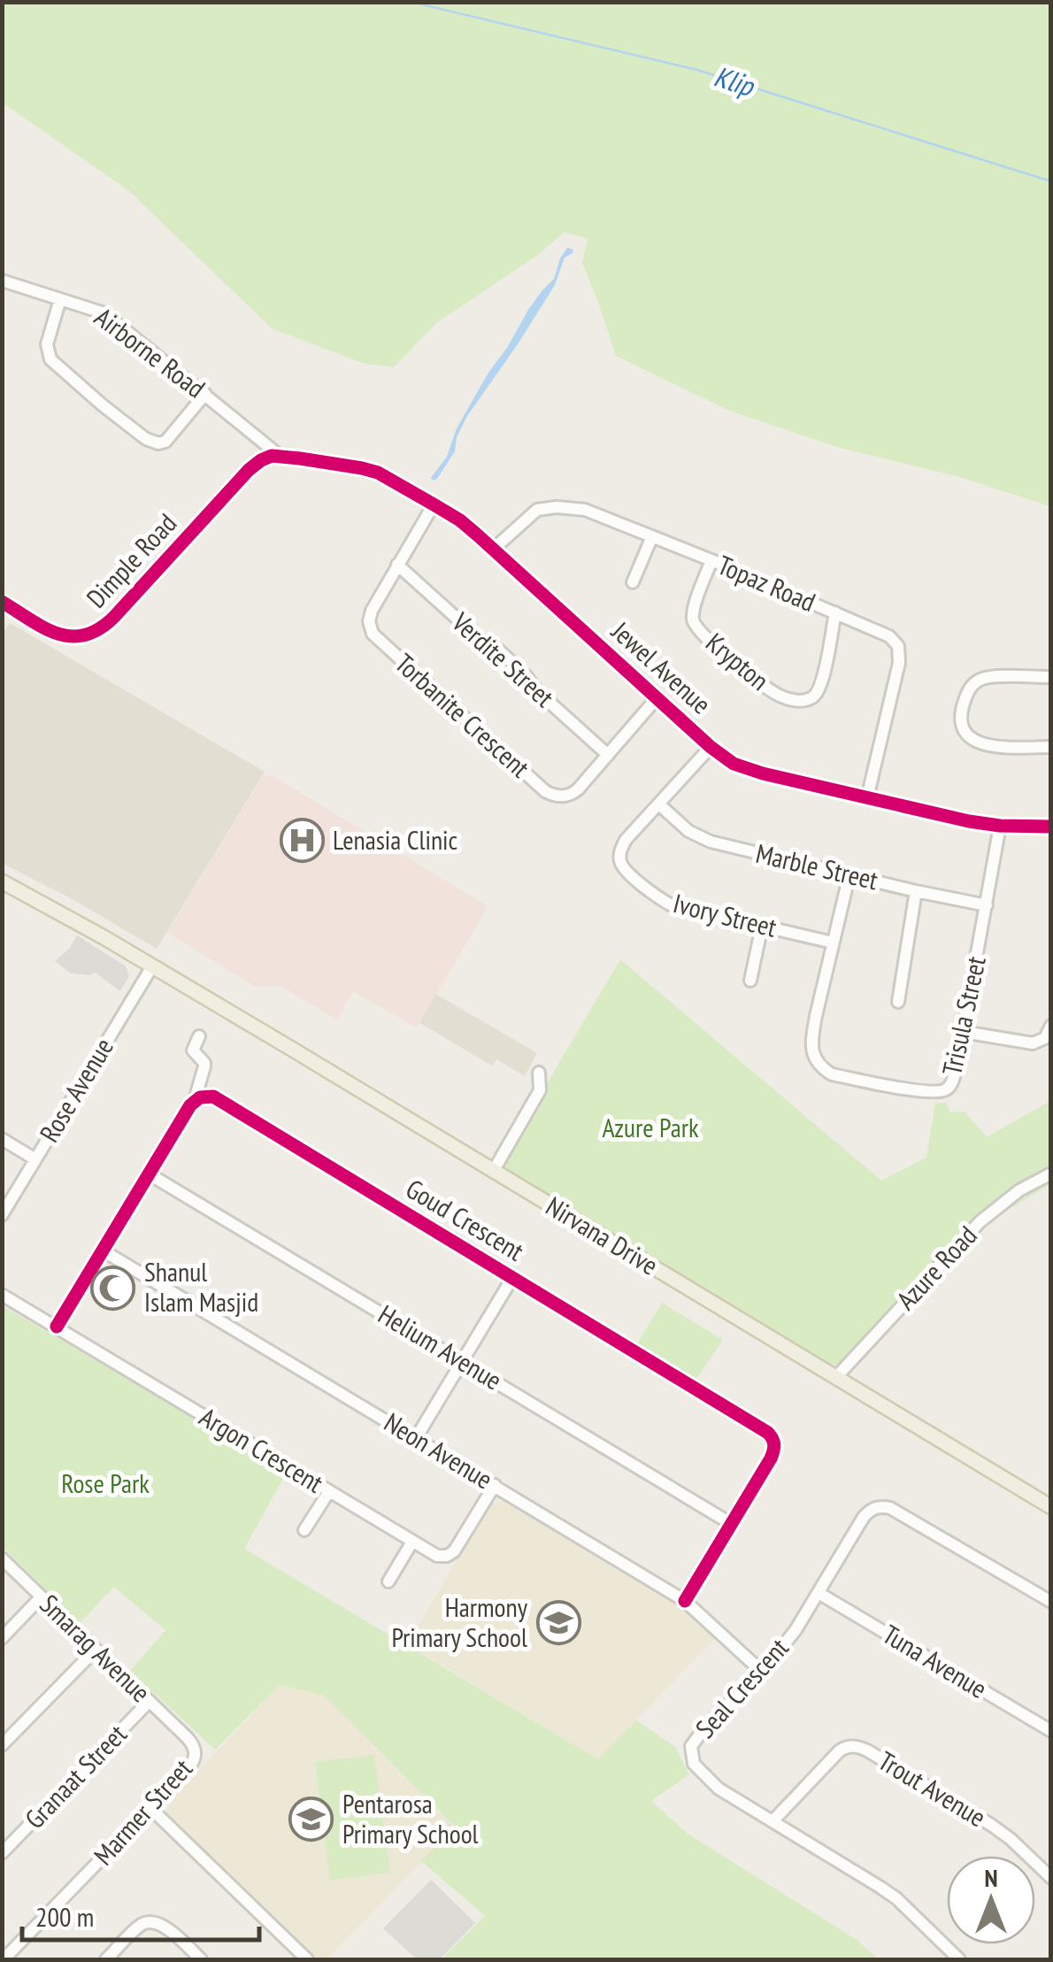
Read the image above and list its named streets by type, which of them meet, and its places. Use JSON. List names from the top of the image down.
{
  "streets": {
    "main road": ["Nirvana Drive"],
    "street": [
      "Airborne Road",
      "Dimple Road",
      "Topaz Road",
      "Verdite Street",
      "Krypton",
      "Jewel Avenue",
      "Torbanite Crescent",
      "Marble Street",
      "Ivory Street",
      "Trisula Street",
      "Rose Avenue",
      "Goud Crescent",
      "Azure Road",
      "Helium Avenue",
      "Argon Crescent",
      "Neon Avenue",
      "Smarag Avenue",
      "Tuna Avenue",
      "Seal Crescent",
      "Granaat Street",
      "Trout Avenue",
      "Marmer Street"
    ]
  },
  "crossings": [
    ["Airborne Road", "Dimple Road"],
    ["Airborne Road", "Jewel Avenue"],
    ["Dimple Road", "Jewel Avenue"],
    ["Topaz Road", "Krypton"],
    ["Topaz Road", "Jewel Avenue"],
    ["Verdite Street", "Torbanite Crescent"],
    ["Jewel Avenue", "Torbanite Crescent"],
    ["Jewel Avenue", "Ivory Street"],
    ["Jewel Avenue", "Trisula Street"],
    ["Marble Street", "Ivory Street"],
    ["Marble Street", "Trisula Street"],
    ["Ivory Street", "Trisula Street"],
    ["Rose Avenue", "Nirvana Drive"],
    ["Goud Crescent", "Helium Avenue"],
    ["Goud Crescent", "Neon Avenue"],
    ["Nirvana Drive", "Azure Road"],
    ["Argon Crescent", "Neon Avenue"],
    ["Neon Avenue", "Seal Crescent"],
    ["Smarag Avenue", "Granaat Street"],
    ["Smarag Avenue", "Marmer Street"],
    ["Tuna Avenue", "Seal Crescent"],
    ["Seal Crescent", "Trout Avenue"]
  ],
  "water": ["Klip"],
  "parks": ["Azure Park", "Rose Park"],
  "places": {
    "hospital": ["Lenasia Clinic"],
    "mosque": ["Shanul Islam Masjid"],
    "school or university": ["Harmony Primary School", "Pentarosa Primary School"]
  },
  "scale_bar": "200 m",
  "north": "top"
}
